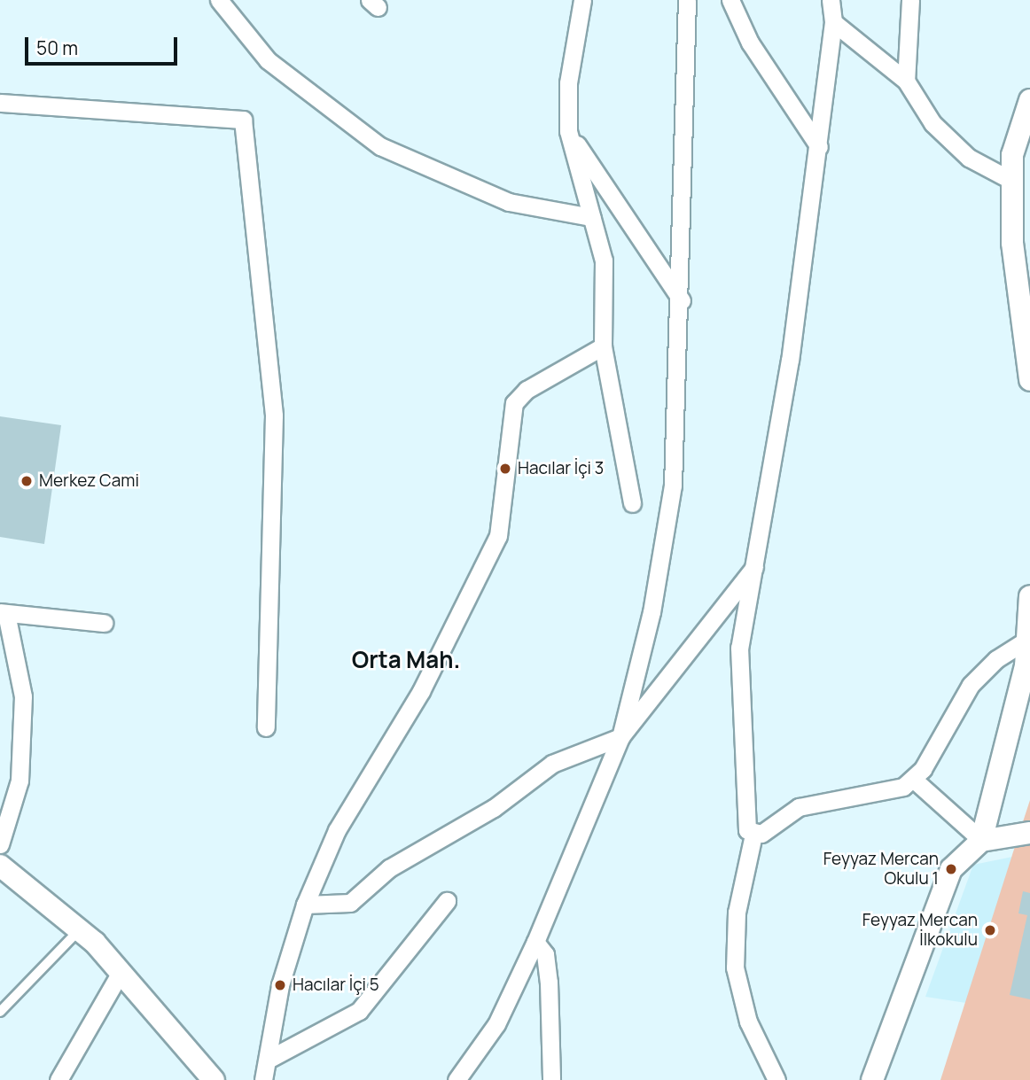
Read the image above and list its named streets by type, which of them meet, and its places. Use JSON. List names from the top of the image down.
{
  "districts": ["Orta Mah."],
  "places": [
    "Hacılar İçi 3",
    "Merkez Cami",
    "Feyyaz Mercan Okulu 1",
    "Feyyaz Mercan İlkokulu",
    "Hacılar İçi 5"
  ],
  "scale_bar": "50 m"
}
